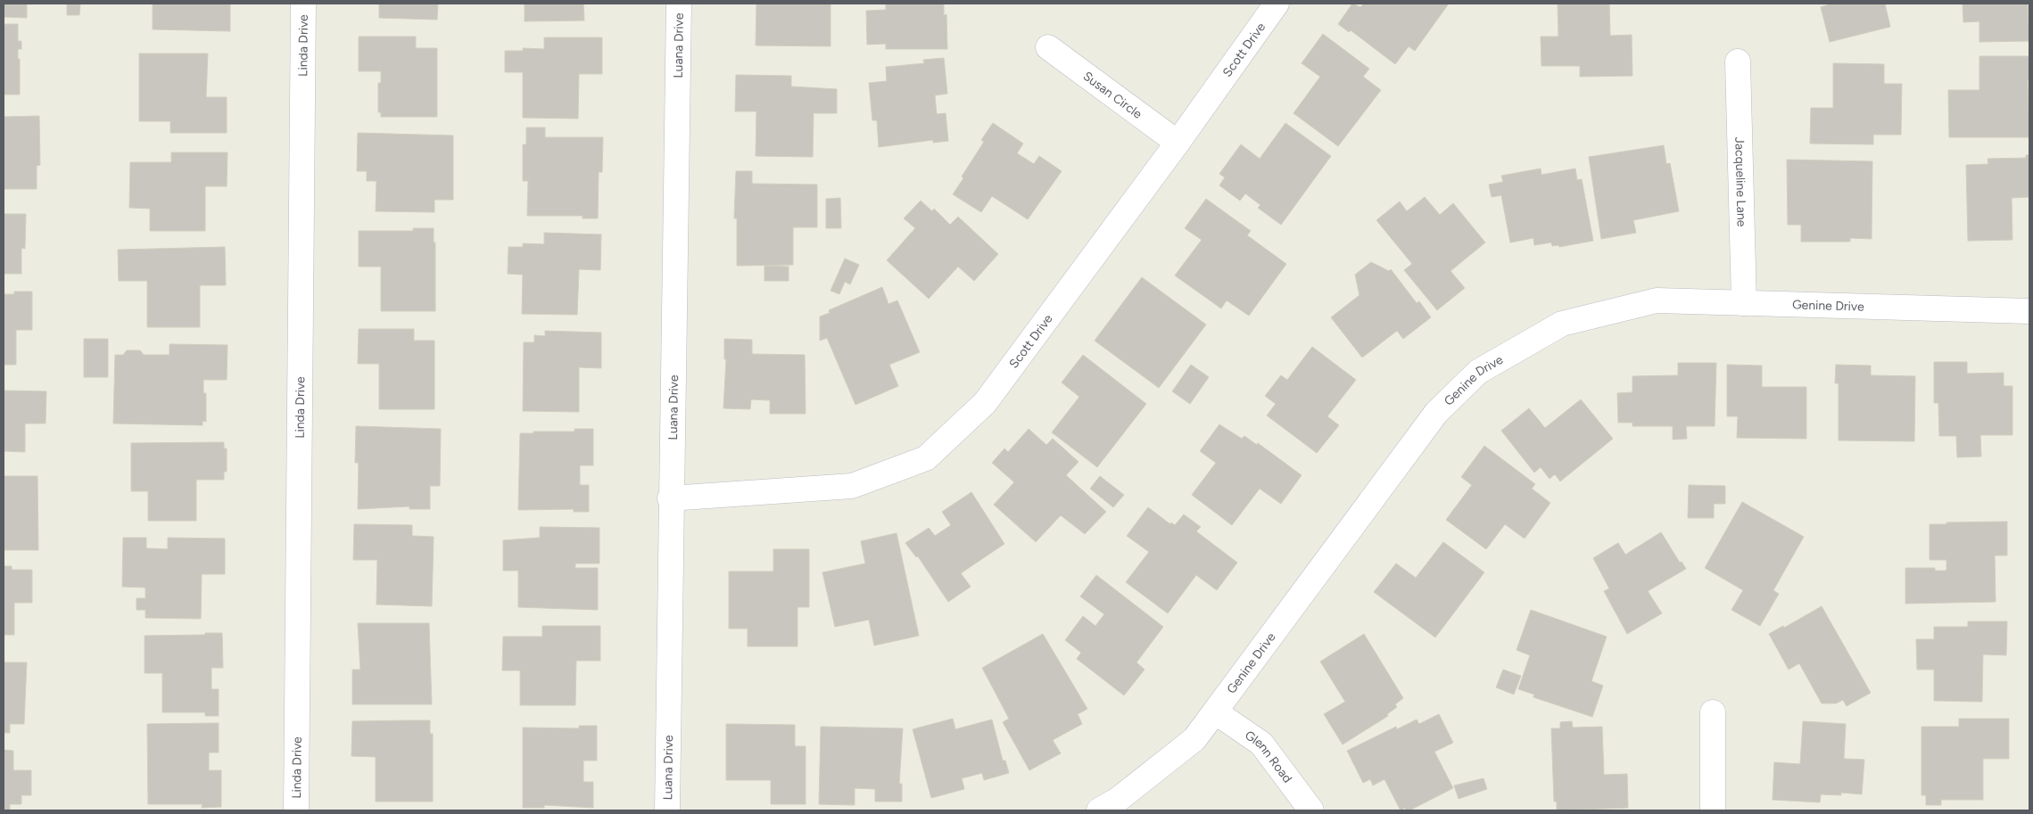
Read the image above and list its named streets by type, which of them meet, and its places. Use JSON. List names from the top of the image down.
{
  "streets": {
    "street": [
      "Linda Drive",
      "Luana Drive",
      "Scott Drive",
      "Susan Circle",
      "Jacqueline Lane",
      "Genine Drive",
      "Glenn Road"
    ]
  },
  "crossings": [
    ["Luana Drive", "Scott Drive"],
    ["Scott Drive", "Susan Circle"],
    ["Jacqueline Lane", "Genine Drive"],
    ["Genine Drive", "Glenn Road"]
  ]
}
